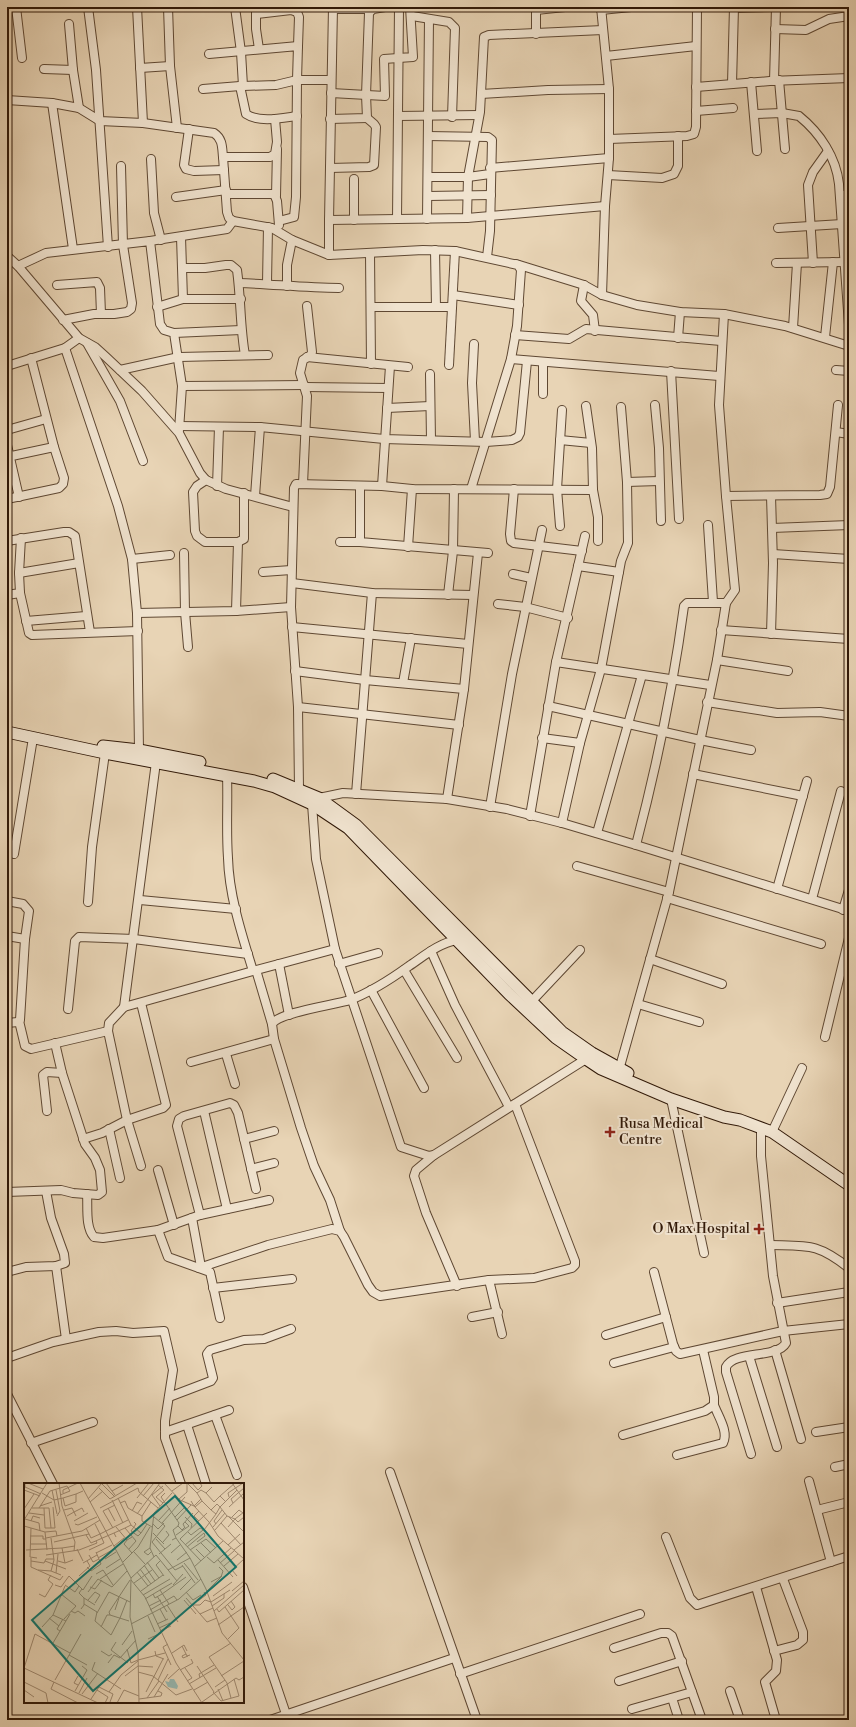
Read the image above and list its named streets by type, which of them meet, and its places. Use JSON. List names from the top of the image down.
{
  "places": {
    "health": ["Rusa Medical Centre", "O Max Hospital"]
  }
}
